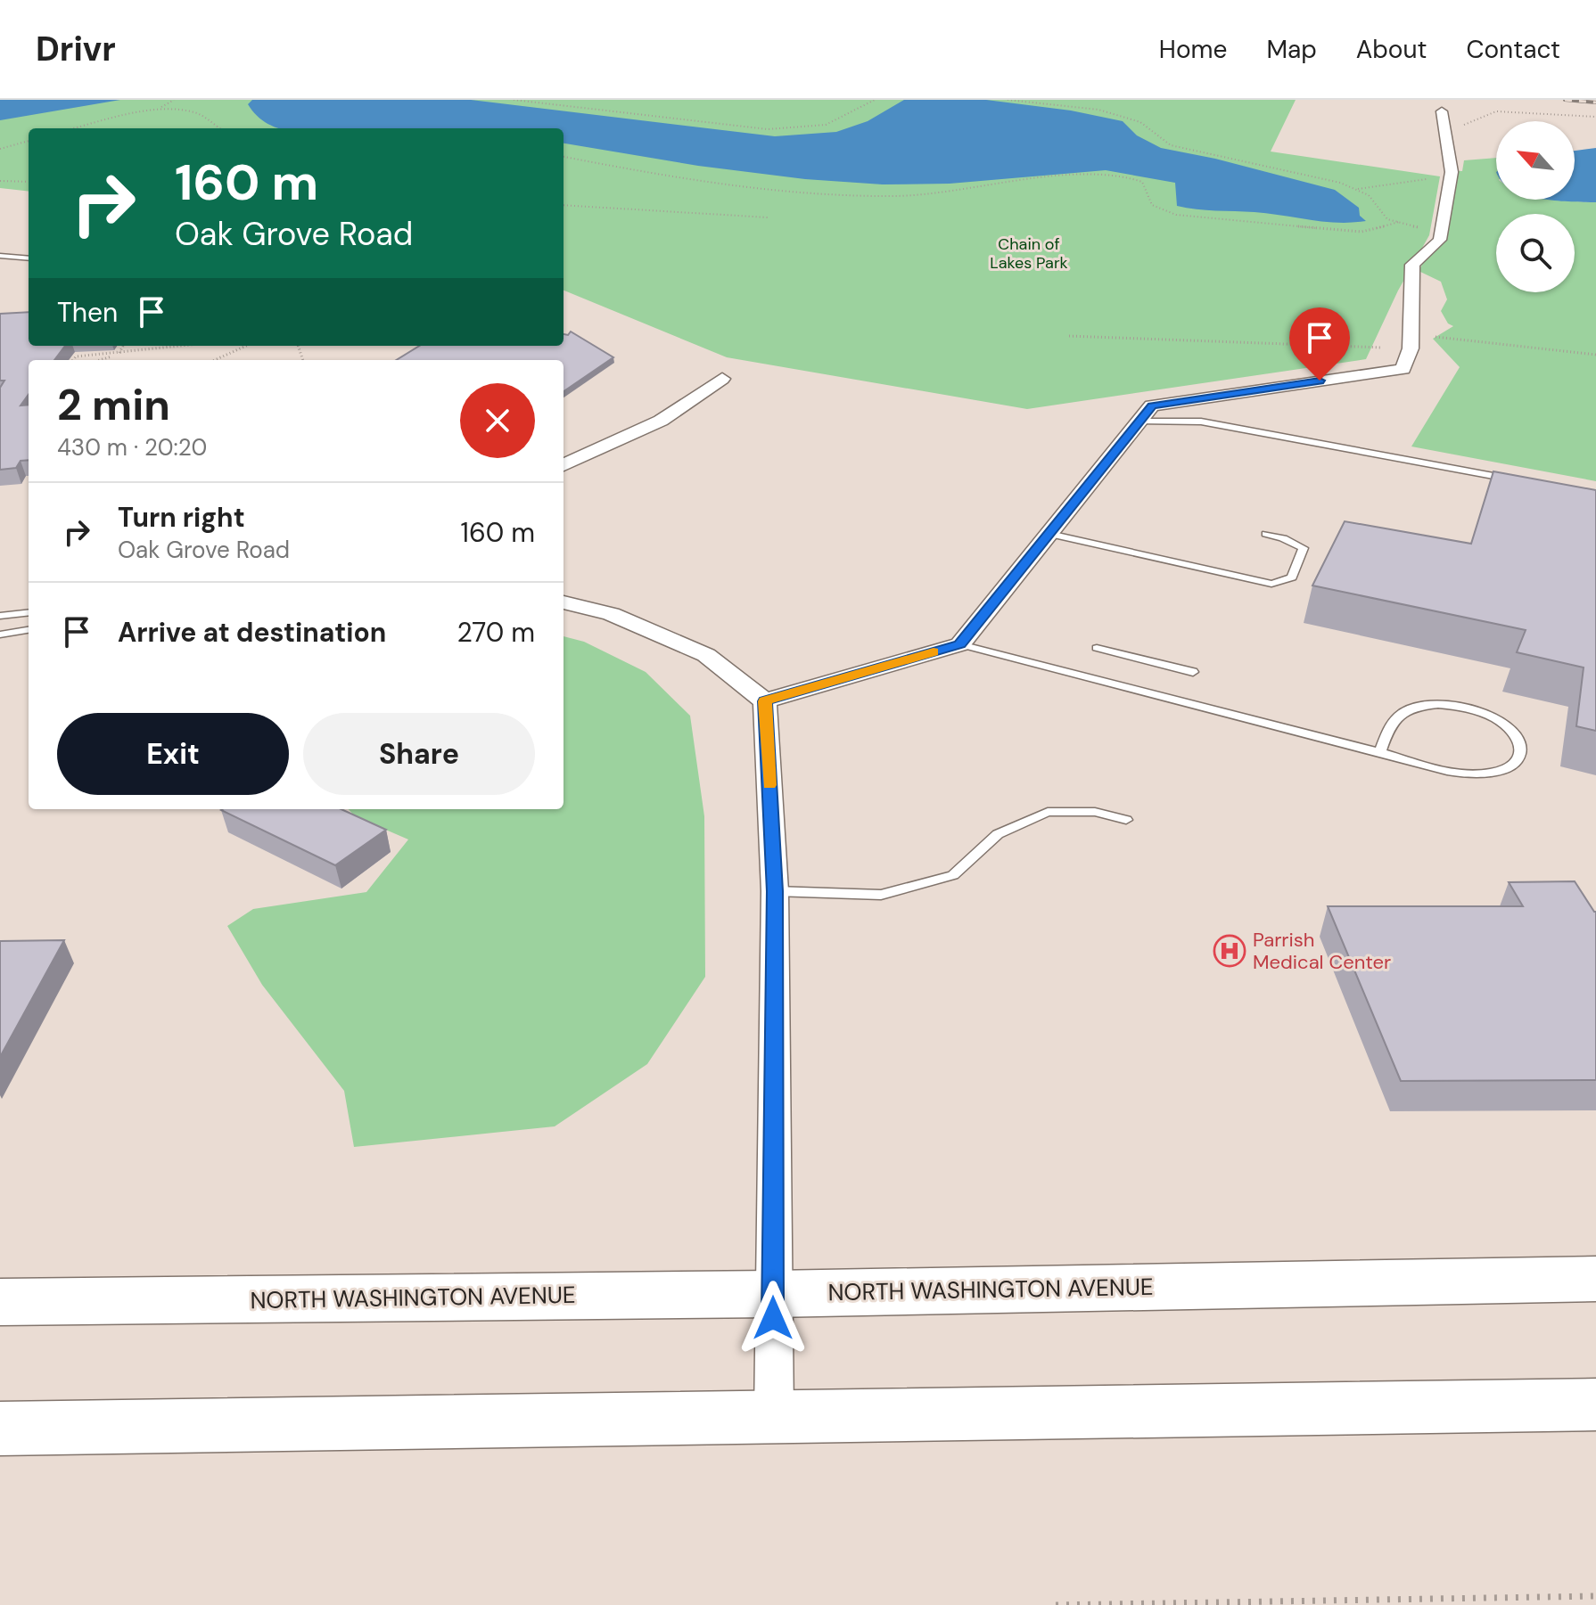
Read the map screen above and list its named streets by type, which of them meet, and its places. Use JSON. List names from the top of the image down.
{
  "streets": {
    "main road": ["NORTH WASHINGTON AVENUE"]
  },
  "parks": ["Chain of Lakes Park"],
  "places": {
    "hospital": ["Parrish Medical Center"]
  },
  "north": "top left",
  "page": {
    "header": "Drivr",
    "nav": [
      "Home",
      "Map",
      "About",
      "Contact"
    ],
    "turn": ["160 m", "Oak Grove Road"],
    "then": "Then",
    "heading": ["2 min", "430 m · 20:20"],
    "list": [
      {
        "name": "Turn right",
        "note": "Oak Grove Road",
        "value": "160 m"
      },
      {
        "name": "Arrive at destination",
        "value": "270 m"
      }
    ],
    "buttons": ["Exit", "Share"]
  }
}
